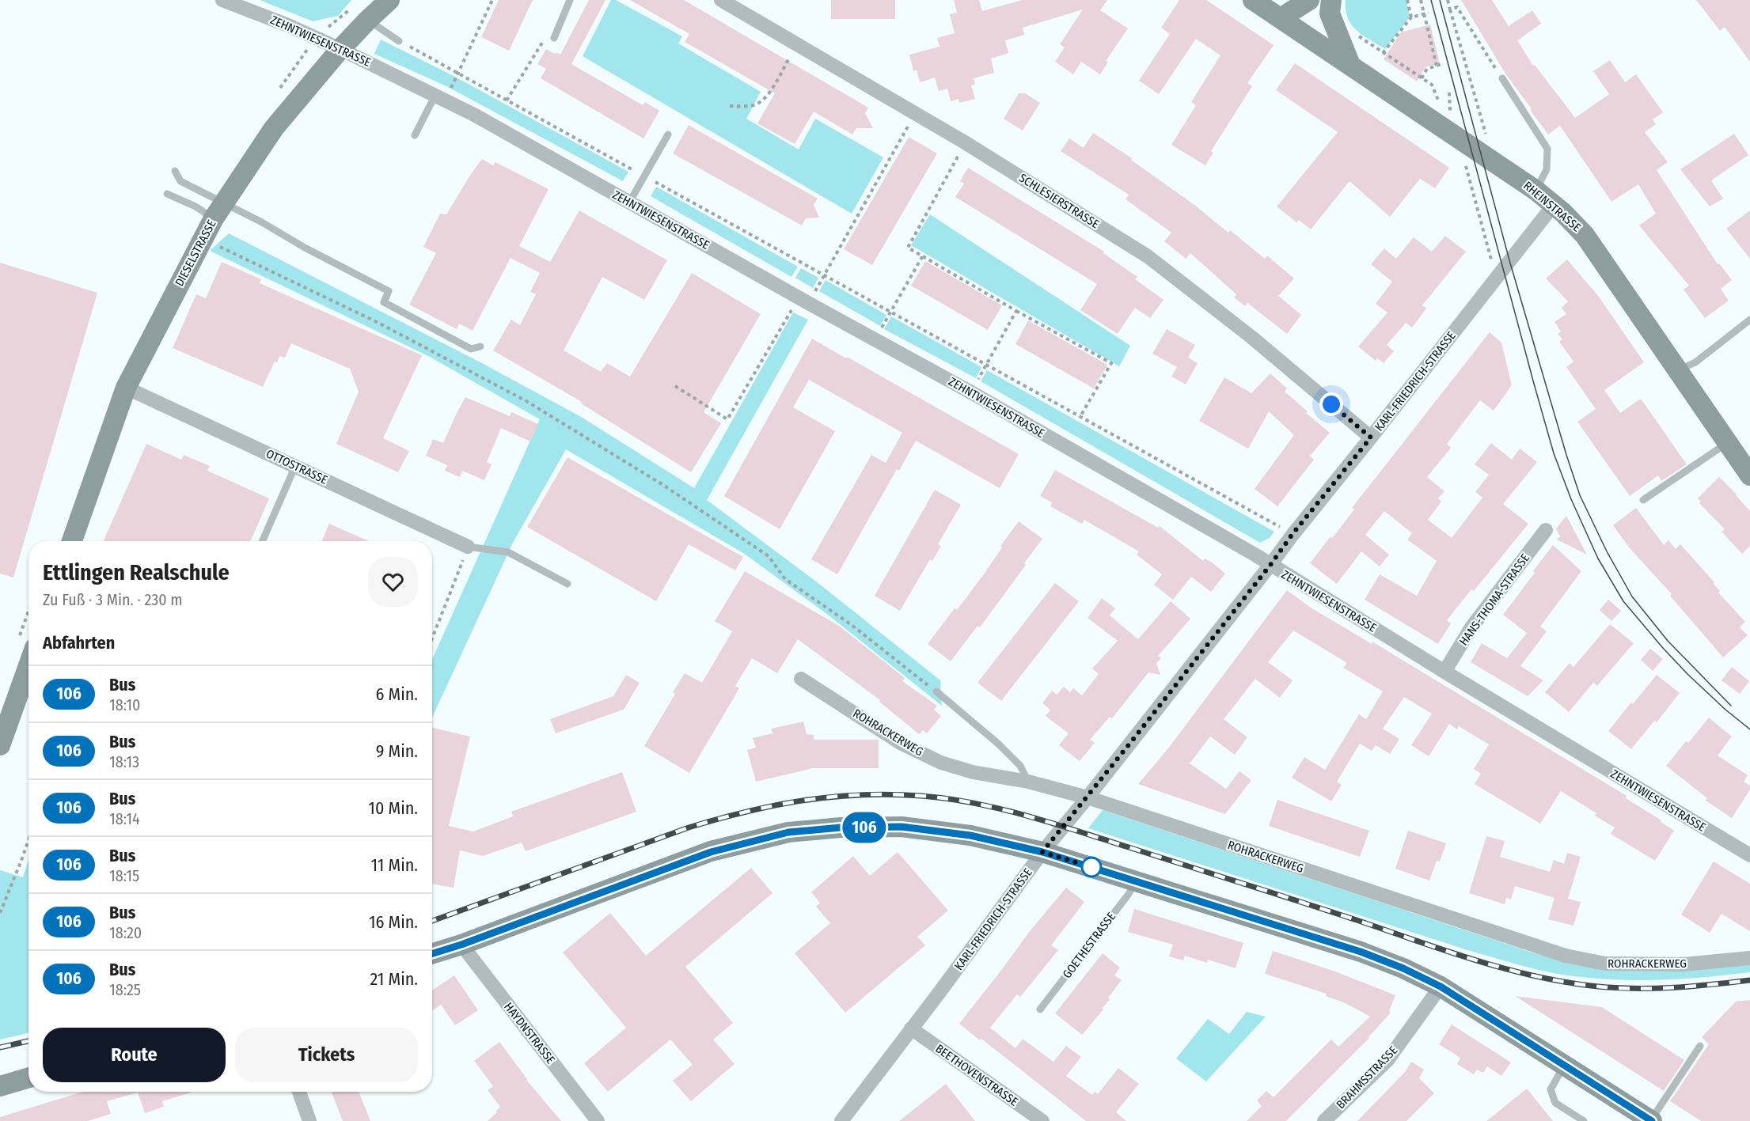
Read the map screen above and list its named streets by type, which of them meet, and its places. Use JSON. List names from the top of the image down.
{
  "streets": {
    "street": [
      "ZEHNTWIESENSTRASSE",
      "SCHLESIERSTRASSE",
      "RHEINSTRASSE",
      "DIESELSTRASSE",
      "KARL-FRIEDRICH-STRASSE",
      "OTTOSTRASSE",
      "HANS-THOMA-STRASSE",
      "ROHRACKERWEG",
      "HAYDNSTRASSE",
      "BEETHOVENSTRASSE",
      "BRAHMSSTRASSE"
    ],
    "lane": ["GOETHESTRASSE"]
  },
  "crossings": [
    ["ZEHNTWIESENSTRASSE", "DIESELSTRASSE"],
    ["ZEHNTWIESENSTRASSE", "KARL-FRIEDRICH-STRASSE"],
    ["ZEHNTWIESENSTRASSE", "HANS-THOMA-STRASSE"],
    ["SCHLESIERSTRASSE", "KARL-FRIEDRICH-STRASSE"],
    ["RHEINSTRASSE", "KARL-FRIEDRICH-STRASSE"],
    ["DIESELSTRASSE", "OTTOSTRASSE"],
    ["KARL-FRIEDRICH-STRASSE", "ROHRACKERWEG"],
    ["KARL-FRIEDRICH-STRASSE", "BEETHOVENSTRASSE"]
  ],
  "lines": ["bus line 106"],
  "page": {
    "on_map": "106",
    "heading": [
      ["Ettlingen Realschule", "Zu Fuß · 3 Min. · 230 m"],
      "Abfahrten"
    ],
    "list": [
      {
        "mark": "106",
        "name": "Bus",
        "note": "18:10",
        "value": "6 Min."
      },
      {
        "mark": "106",
        "name": "Bus",
        "note": "18:13",
        "value": "9 Min."
      },
      {
        "mark": "106",
        "name": "Bus",
        "note": "18:14",
        "value": "10 Min."
      },
      {
        "mark": "106",
        "name": "Bus",
        "note": "18:15",
        "value": "11 Min."
      },
      {
        "mark": "106",
        "name": "Bus",
        "note": "18:20",
        "value": "16 Min."
      },
      {
        "mark": "106",
        "name": "Bus",
        "note": "18:25",
        "value": "21 Min."
      }
    ],
    "buttons": ["Route", "Tickets"]
  }
}
